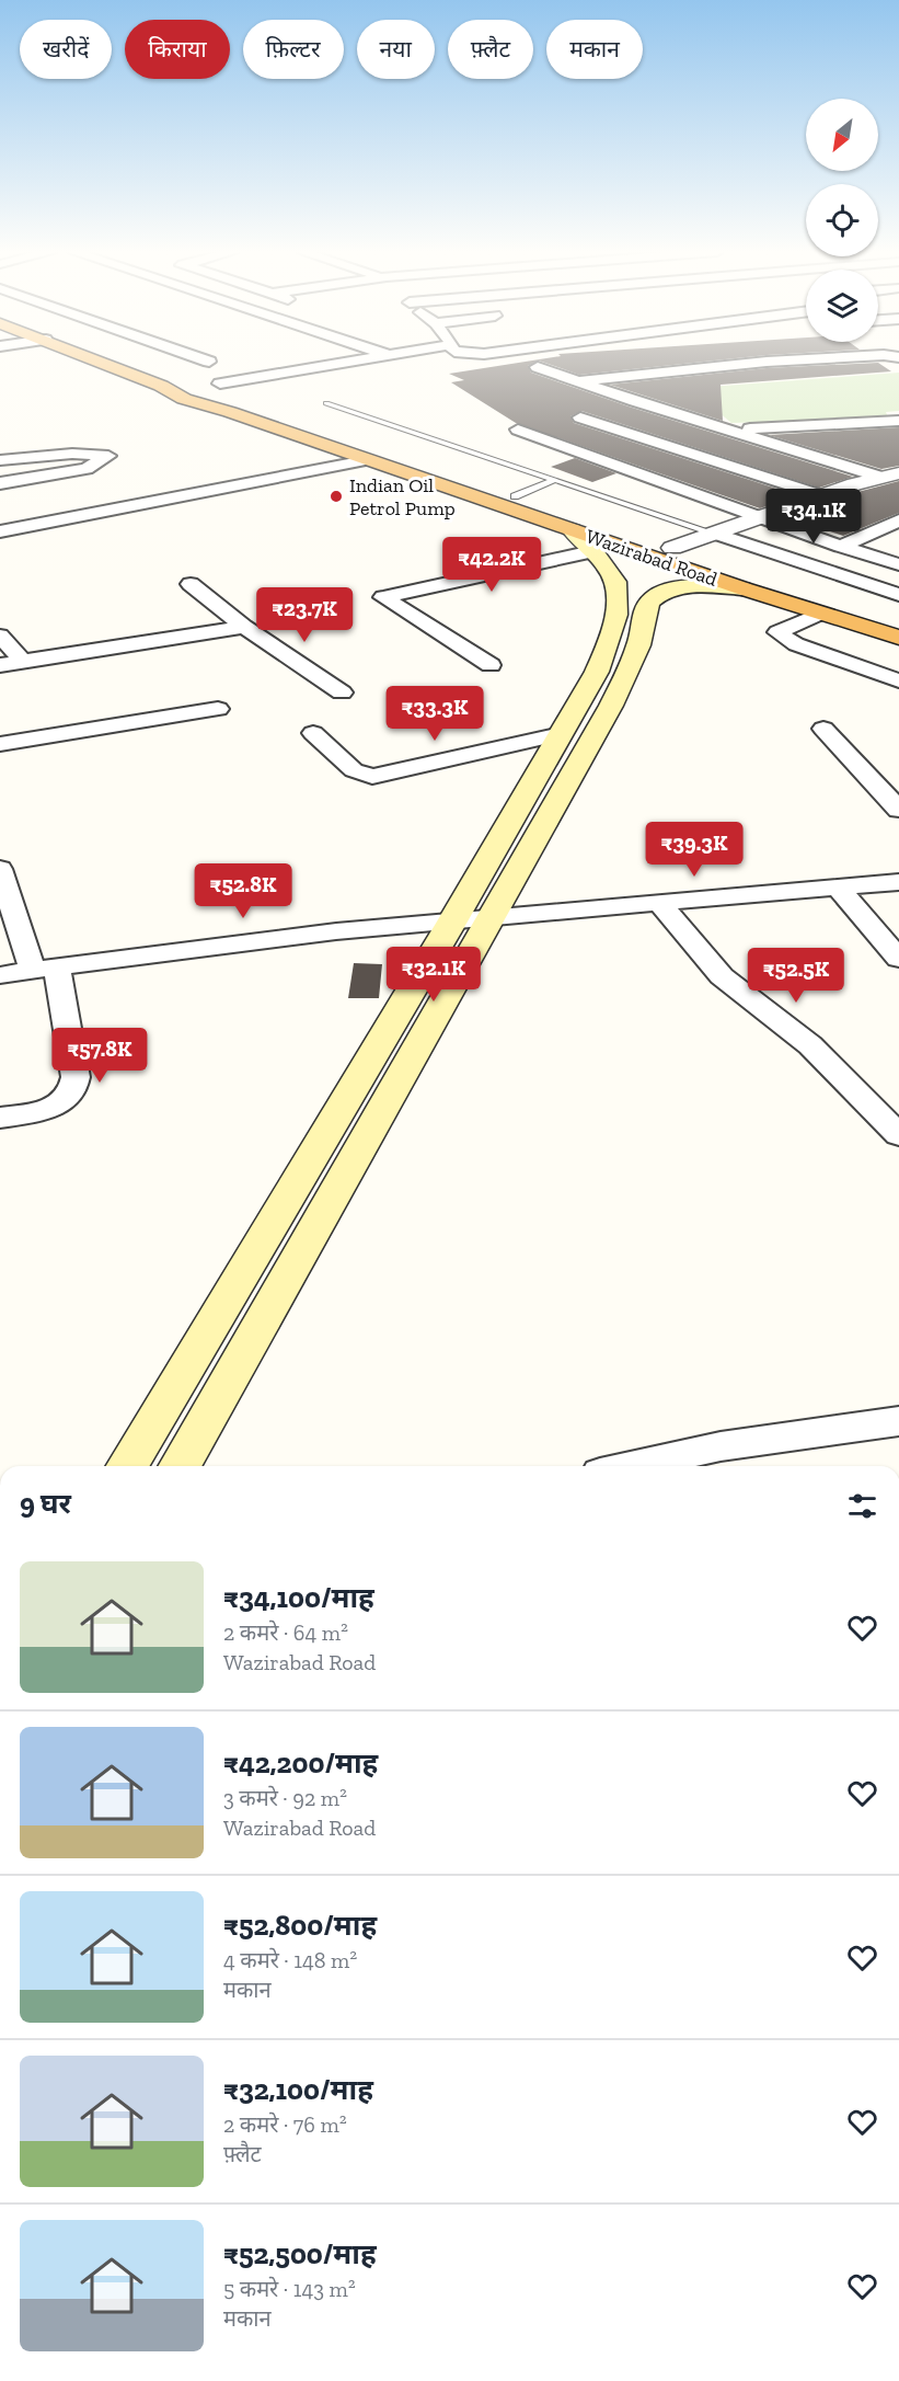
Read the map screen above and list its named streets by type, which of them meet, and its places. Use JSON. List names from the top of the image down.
{
  "streets": {
    "highway": ["Wazirabad Road"]
  },
  "places": ["Indian Oil Petrol Pump"],
  "north": "bottom left",
  "page": {
    "chip": [
      "खरीदें",
      "किराया",
      "फ़िल्टर",
      "नया",
      "फ़्लैट",
      "मकान"
    ],
    "price": [
      "₹34.1K",
      "₹42.2K",
      "₹23.7K",
      "₹33.3K",
      "₹39.3K",
      "₹52.8K",
      "₹32.1K",
      "₹52.5K",
      "₹57.8K"
    ],
    "heading": "9 घर",
    "list": [
      {
        "name": "₹34,100/माह",
        "note": "2 कमरे · 64 m² · Wazirabad Road"
      },
      {
        "name": "₹42,200/माह",
        "note": "3 कमरे · 92 m² · Wazirabad Road"
      },
      {
        "name": "₹52,800/माह",
        "note": "4 कमरे · 148 m² · मकान"
      },
      {
        "name": "₹32,100/माह",
        "note": "2 कमरे · 76 m² · फ़्लैट"
      },
      {
        "name": "₹52,500/माह",
        "note": "5 कमरे · 143 m² · मकान"
      }
    ]
  }
}
